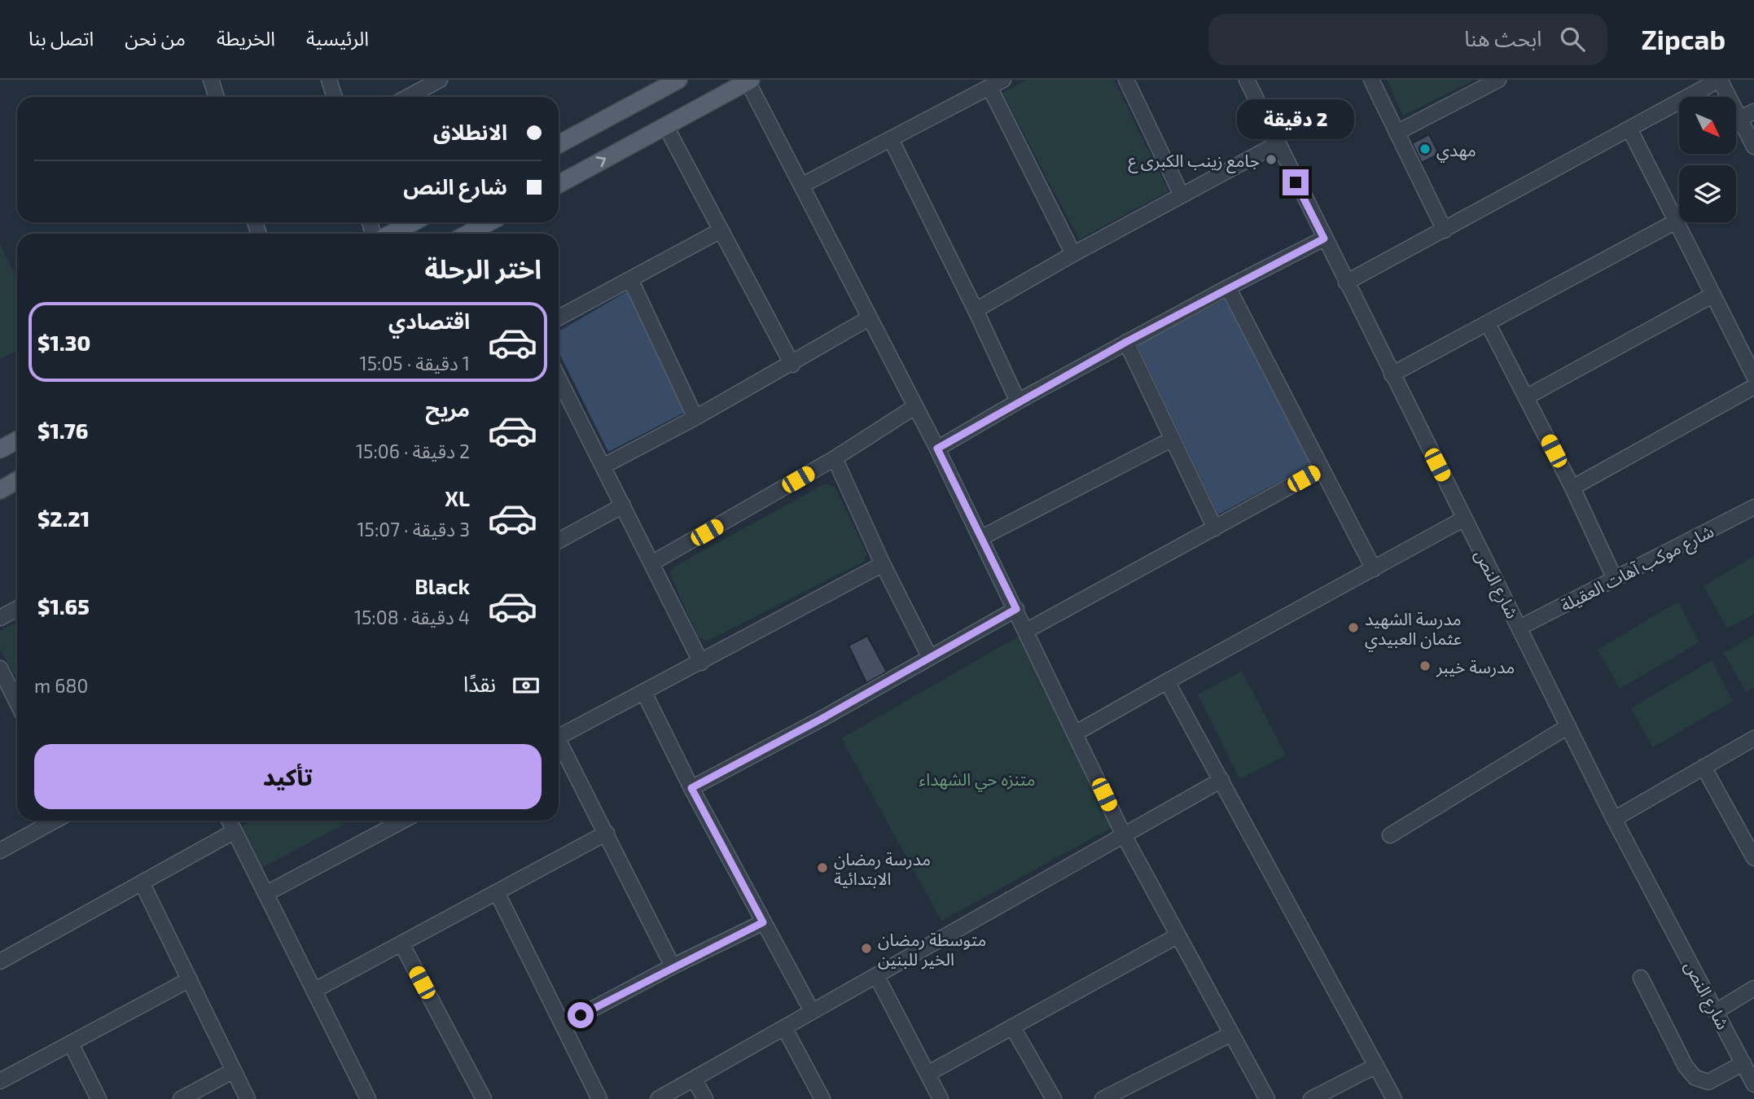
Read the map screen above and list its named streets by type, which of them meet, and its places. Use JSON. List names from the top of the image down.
{
  "streets": {
    "street": ["شارع موكب آهات العقيلة", "شارع النص"]
  },
  "crossings": [
    ["شارع موكب آهات العقيلة", "شارع النص"]
  ],
  "parks": ["متنزه حي الشهداء"],
  "places": [
    "مهدي",
    "جامع زينب الكبرى ع",
    "مدرسة الشهيد عثمان العبيدي",
    "مدرسة خيبر",
    "مدرسة رمضان الابتدائية",
    "متوسطة رمضان الخير للبنين"
  ],
  "north": "bottom right",
  "page": {
    "header": "Zipcab",
    "search": "ابحث هنا",
    "nav": [
      "الرئيسية",
      "الخريطة",
      "من نحن",
      "اتصل بنا"
    ],
    "banner": ["الانطلاق", "شارع النص"],
    "bubble": "2 دقيقة",
    "heading": "اختر الرحلة",
    "list": [
      {
        "name": "اقتصادي",
        "note": "1 دقيقة · 15:05",
        "value": "$1.30"
      },
      {
        "name": "مريح",
        "note": "2 دقيقة · 15:06",
        "value": "$1.76"
      },
      {
        "name": "XL",
        "note": "3 دقيقة · 15:07",
        "value": "$2.21"
      },
      {
        "name": "Black",
        "note": "4 دقيقة · 15:08",
        "value": "$1.65"
      }
    ],
    "pay": ["نقدًا", "680 m"],
    "buttons": "تأكيد"
  }
}
